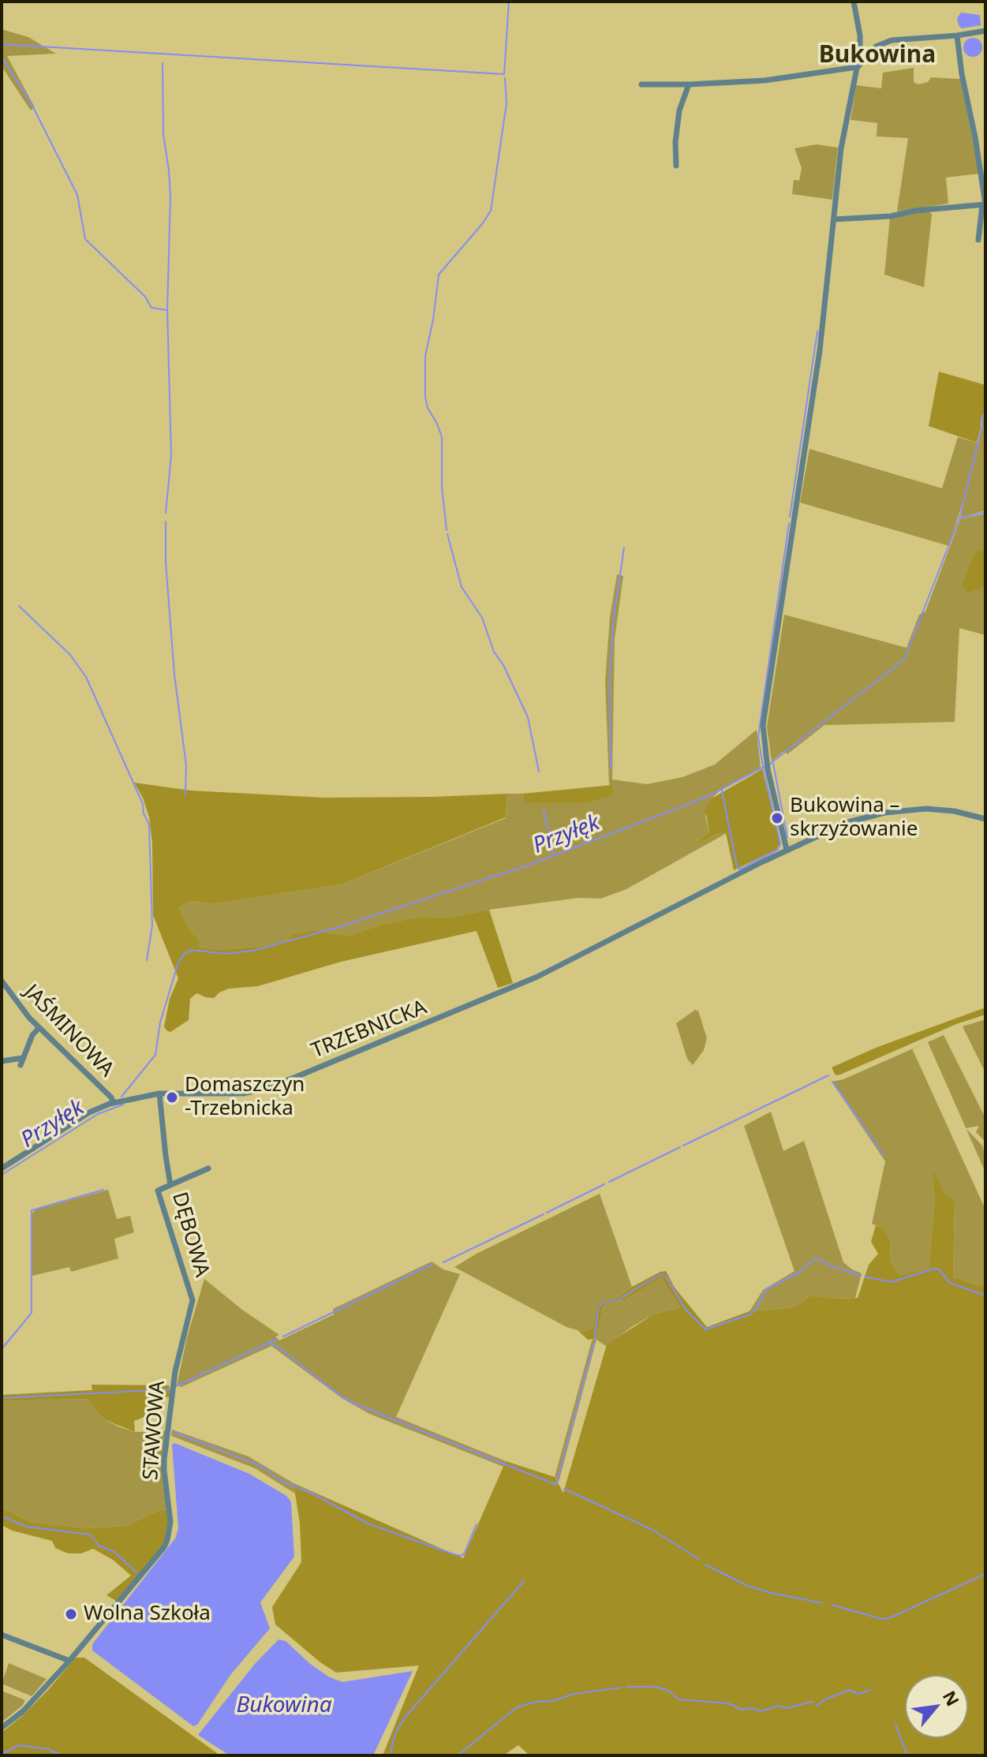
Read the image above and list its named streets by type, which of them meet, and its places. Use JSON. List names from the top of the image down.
{
  "streets": {
    "street": [
      "TRZEBNICKA",
      "JAŚMINOWA",
      "DĘBOWA",
      "STAWOWA"
    ]
  },
  "crossings": [
    ["TRZEBNICKA", "JAŚMINOWA"],
    ["TRZEBNICKA", "DĘBOWA"],
    ["DĘBOWA", "STAWOWA"]
  ],
  "districts": ["Bukowina"],
  "water": ["Przyłęk", "Bukowina"],
  "places": ["Bukowina – skrzyżowanie", "Domaszczyn -Trzebnicka", "Wolna Szkoła"],
  "north": "top right"
}
